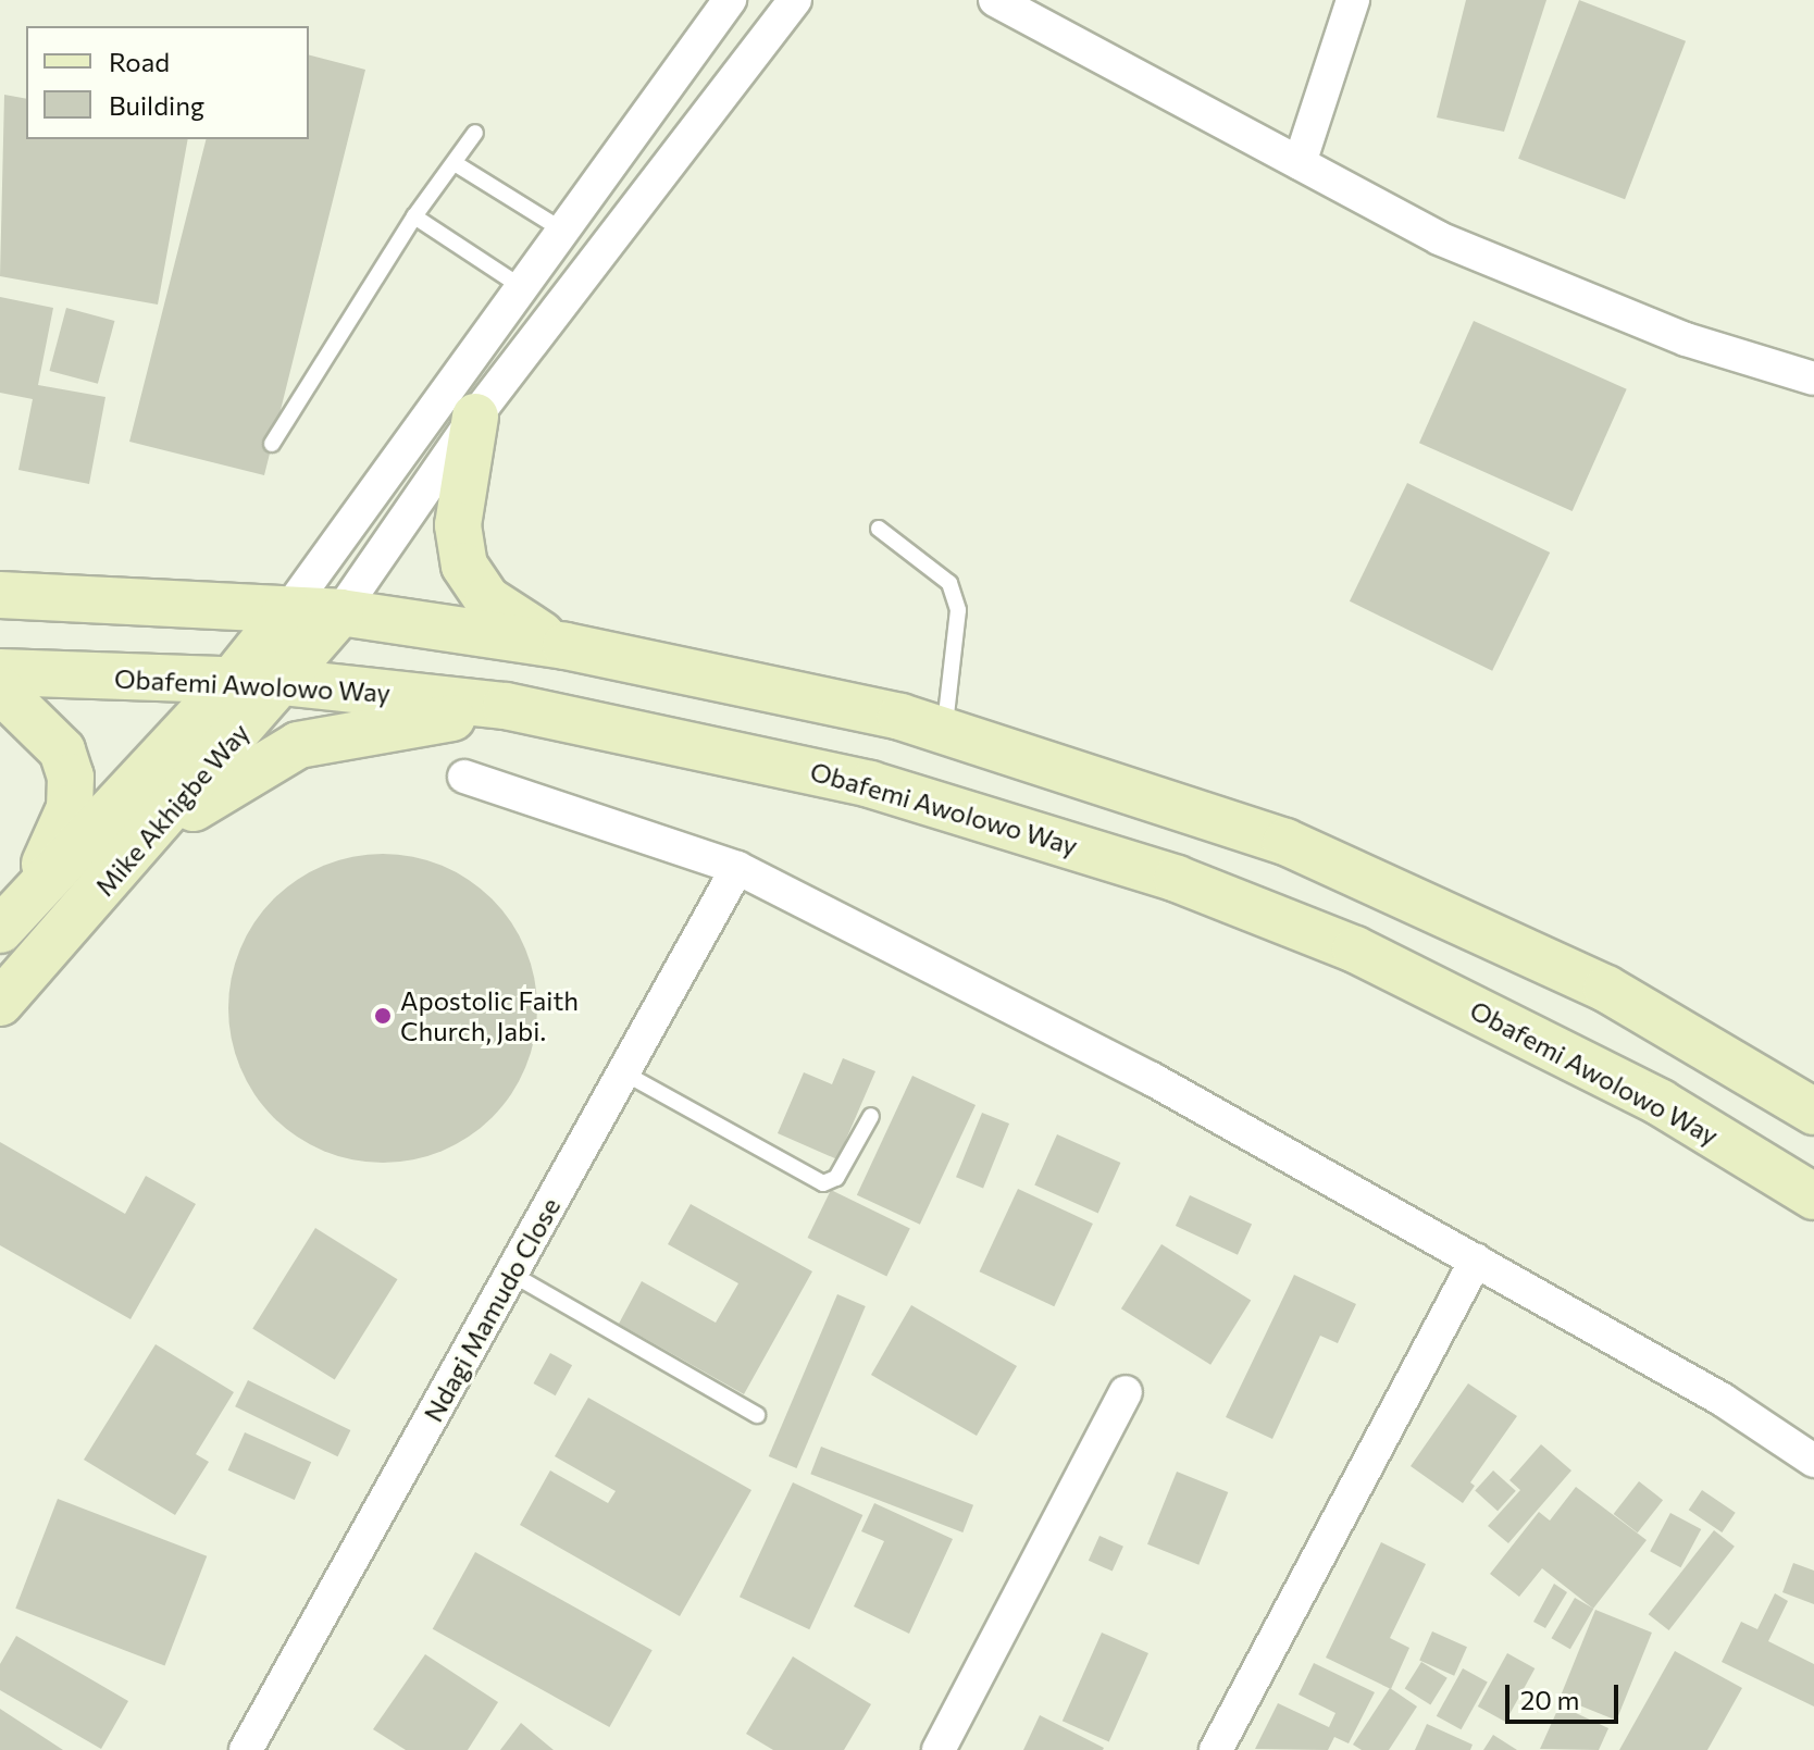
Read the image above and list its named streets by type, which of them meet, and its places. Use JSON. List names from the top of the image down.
{
  "streets": {
    "main road": ["Obafemi Awolowo Way", "Mike Akhigbe Way"],
    "street": ["Ndagi Mamudo Close"]
  },
  "crossings": [
    ["Obafemi Awolowo Way", "Mike Akhigbe Way"]
  ],
  "places": ["Apostolic Faith Church, Jabi."],
  "legend": ["Road", "Building"],
  "scale_bar": "20 m"
}
